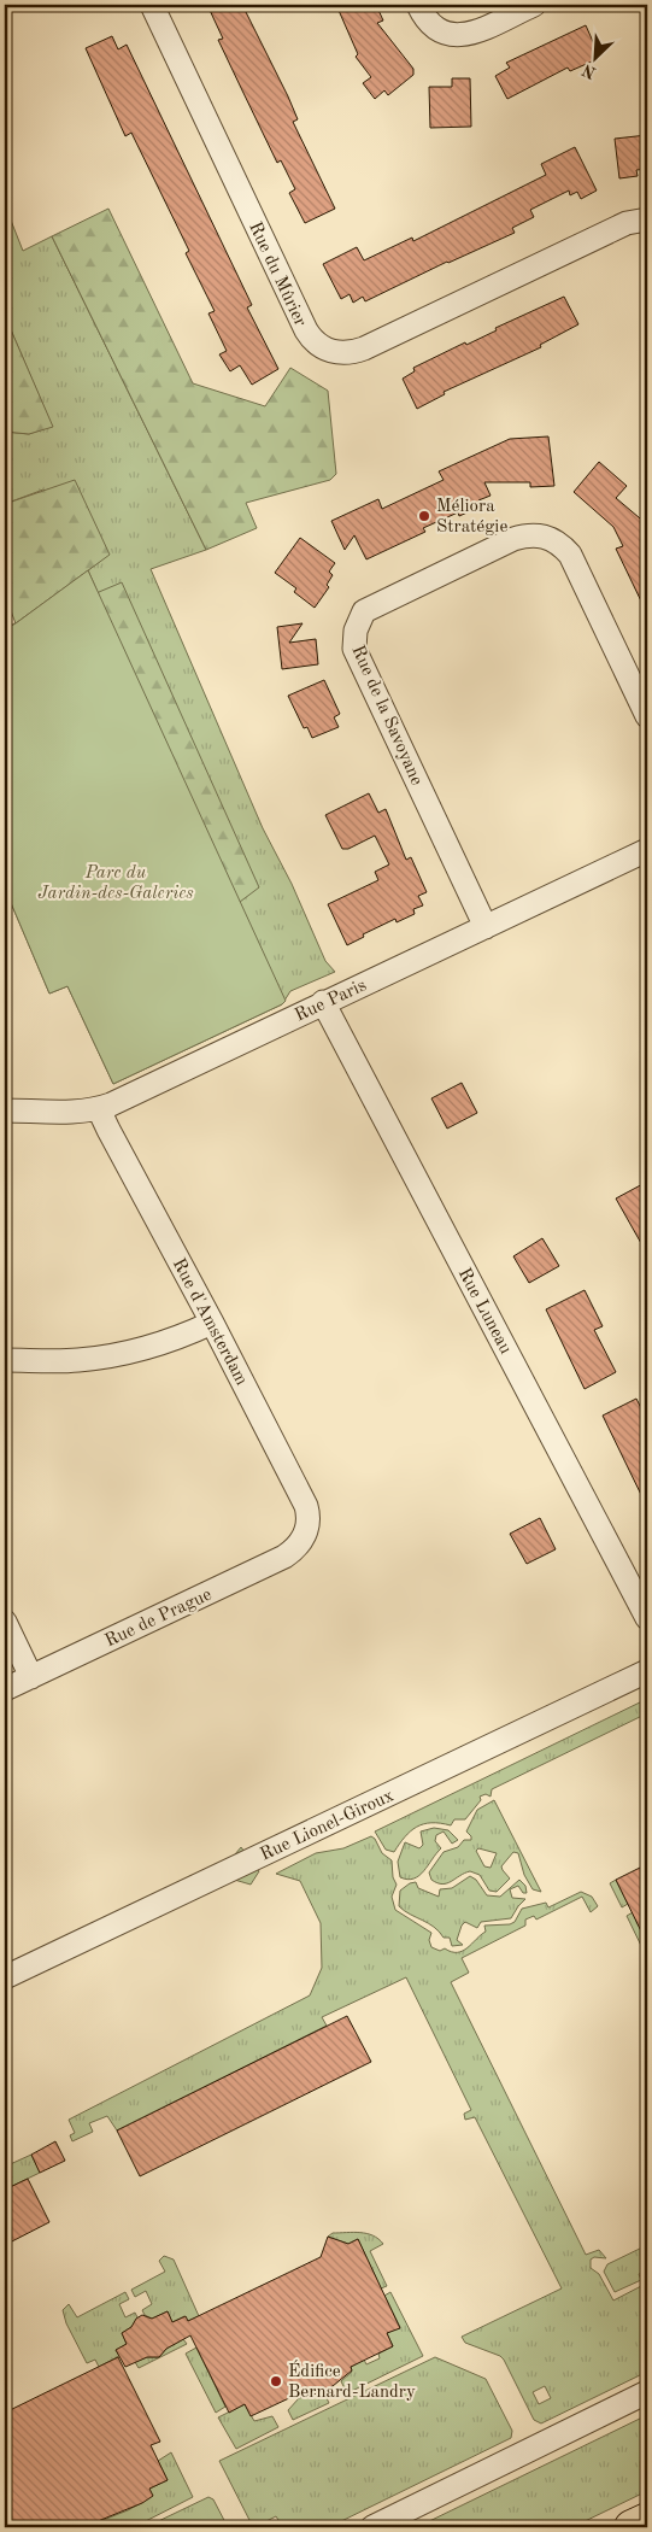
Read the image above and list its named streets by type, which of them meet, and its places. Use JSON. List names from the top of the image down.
{
  "streets": {
    "street": [
      "Rue du Mûrier",
      "Rue de la Savoyane",
      "Rue Paris",
      "Rue Luneau",
      "Rue d'Amsterdam",
      "Rue de Prague",
      "Rue Lionel-Giroux"
    ]
  },
  "crossings": [
    ["Rue de la Savoyane", "Rue Paris"],
    ["Rue Paris", "Rue Luneau"],
    ["Rue Paris", "Rue d'Amsterdam"],
    ["Rue d'Amsterdam", "Rue de Prague"]
  ],
  "parks": ["Parc du Jardin-des-Galeries"],
  "places": ["Méliora Stratégie", "Édifice Bernard-Landry"],
  "north": "bottom left"
}
